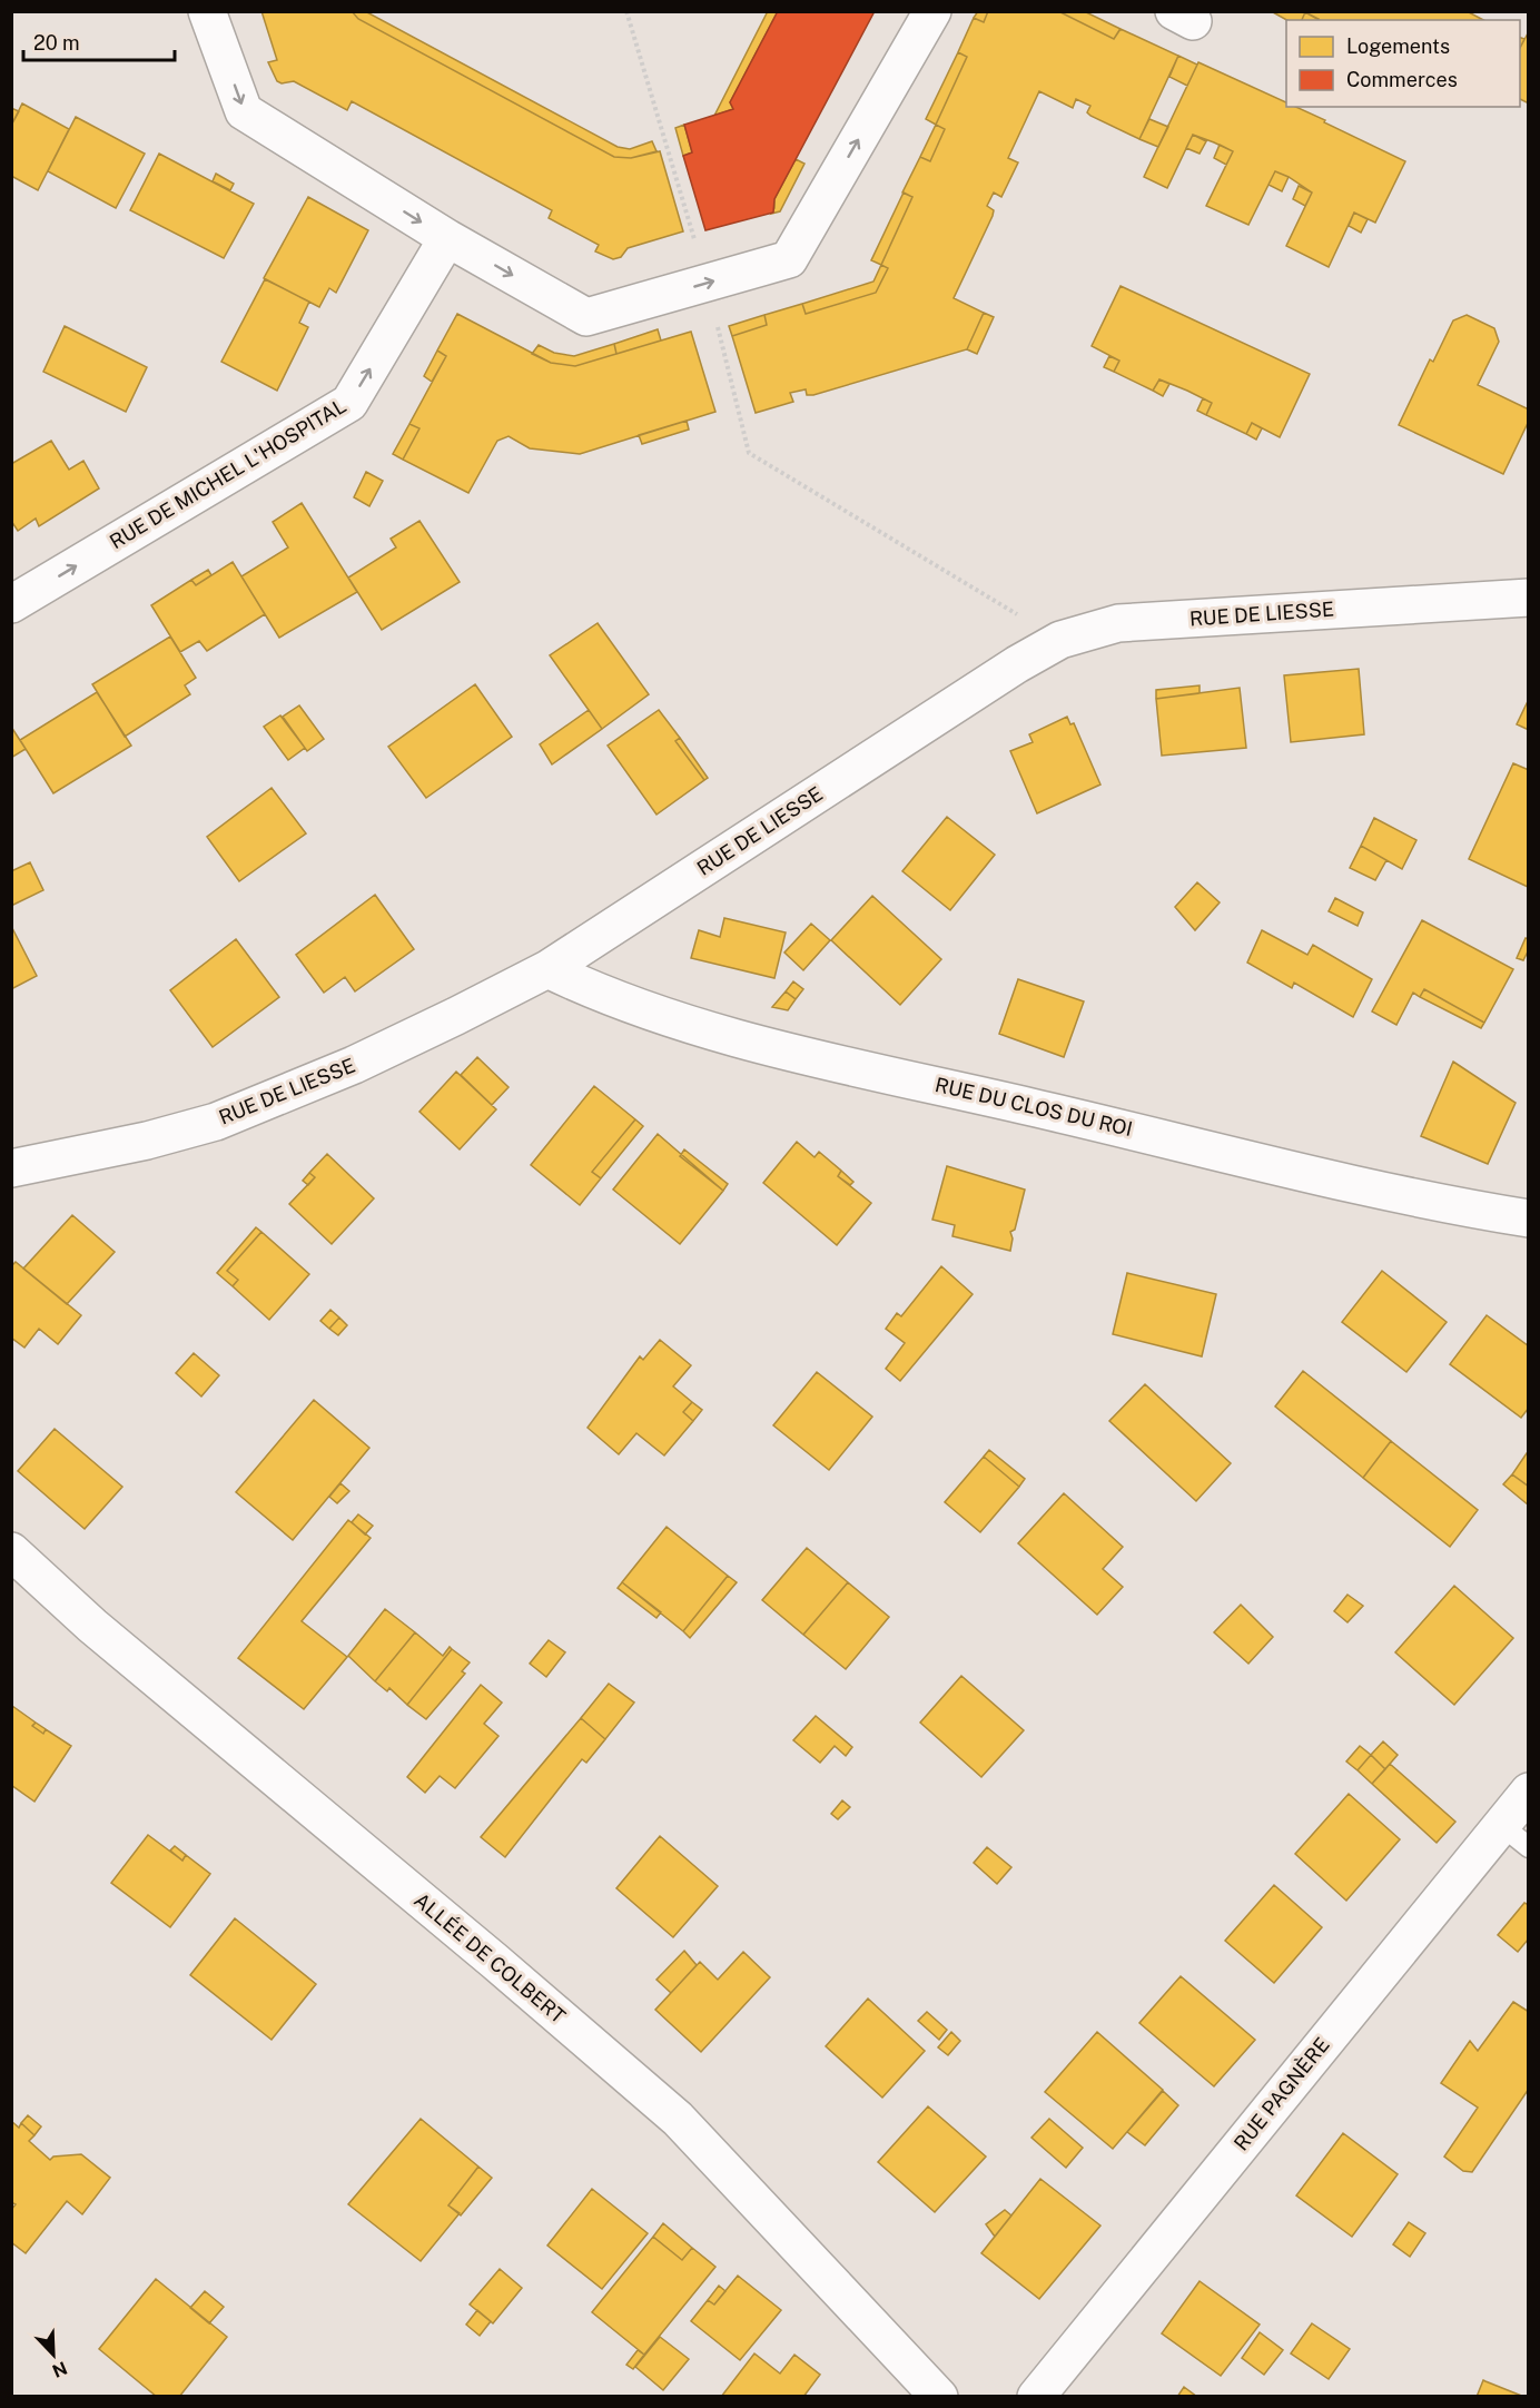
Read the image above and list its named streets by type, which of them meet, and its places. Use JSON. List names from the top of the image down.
{
  "streets": {
    "street": [
      "RUE DE MICHEL L'HOSPITAL",
      "RUE DE LIESSE",
      "RUE DU CLOS DU ROI",
      "ALLÉE DE COLBERT",
      "RUE PAGNÈRE"
    ]
  },
  "crossings": [
    ["RUE DE LIESSE", "RUE DU CLOS DU ROI"]
  ],
  "one_way": ["RUE DE MICHEL L'HOSPITAL"],
  "legend": ["Logements", "Commerces"],
  "scale_bar": "20 m",
  "north": "bottom right"
}
